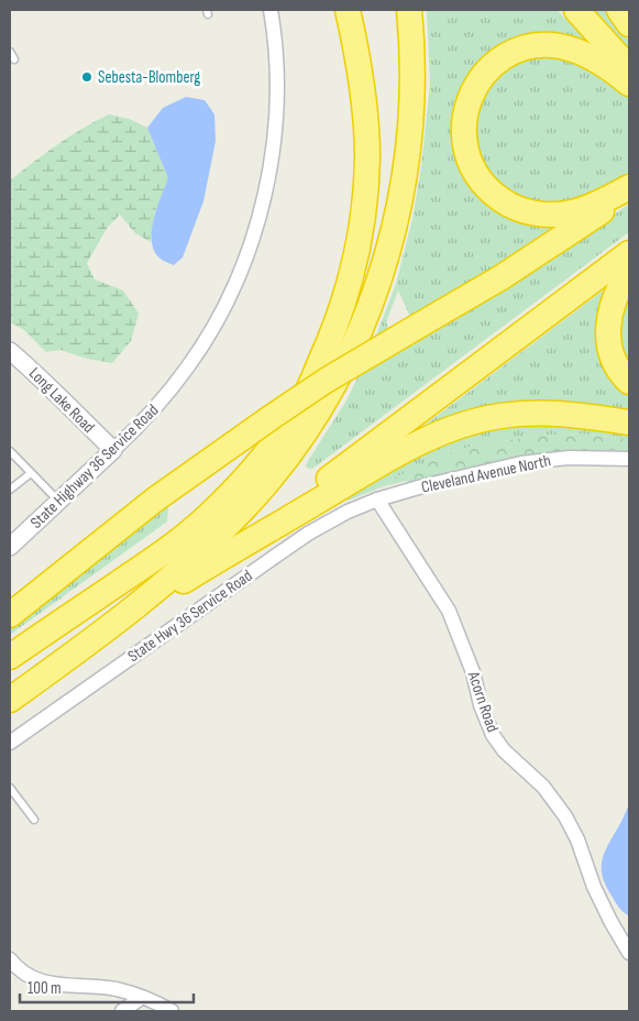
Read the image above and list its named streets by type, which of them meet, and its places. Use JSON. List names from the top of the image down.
{
  "streets": {
    "street": [
      "Long Lake Road",
      "State Highway 36 Service Road",
      "Cleveland Avenue North",
      "State Hwy 36 Service Road",
      "Acorn Road"
    ]
  },
  "crossings": [
    ["Long Lake Road", "State Highway 36 Service Road"],
    ["Cleveland Avenue North", "State Hwy 36 Service Road"],
    ["Cleveland Avenue North", "Acorn Road"],
    ["State Hwy 36 Service Road", "Acorn Road"]
  ],
  "places": ["Sebesta-Blomberg"],
  "scale_bar": "100 m"
}
